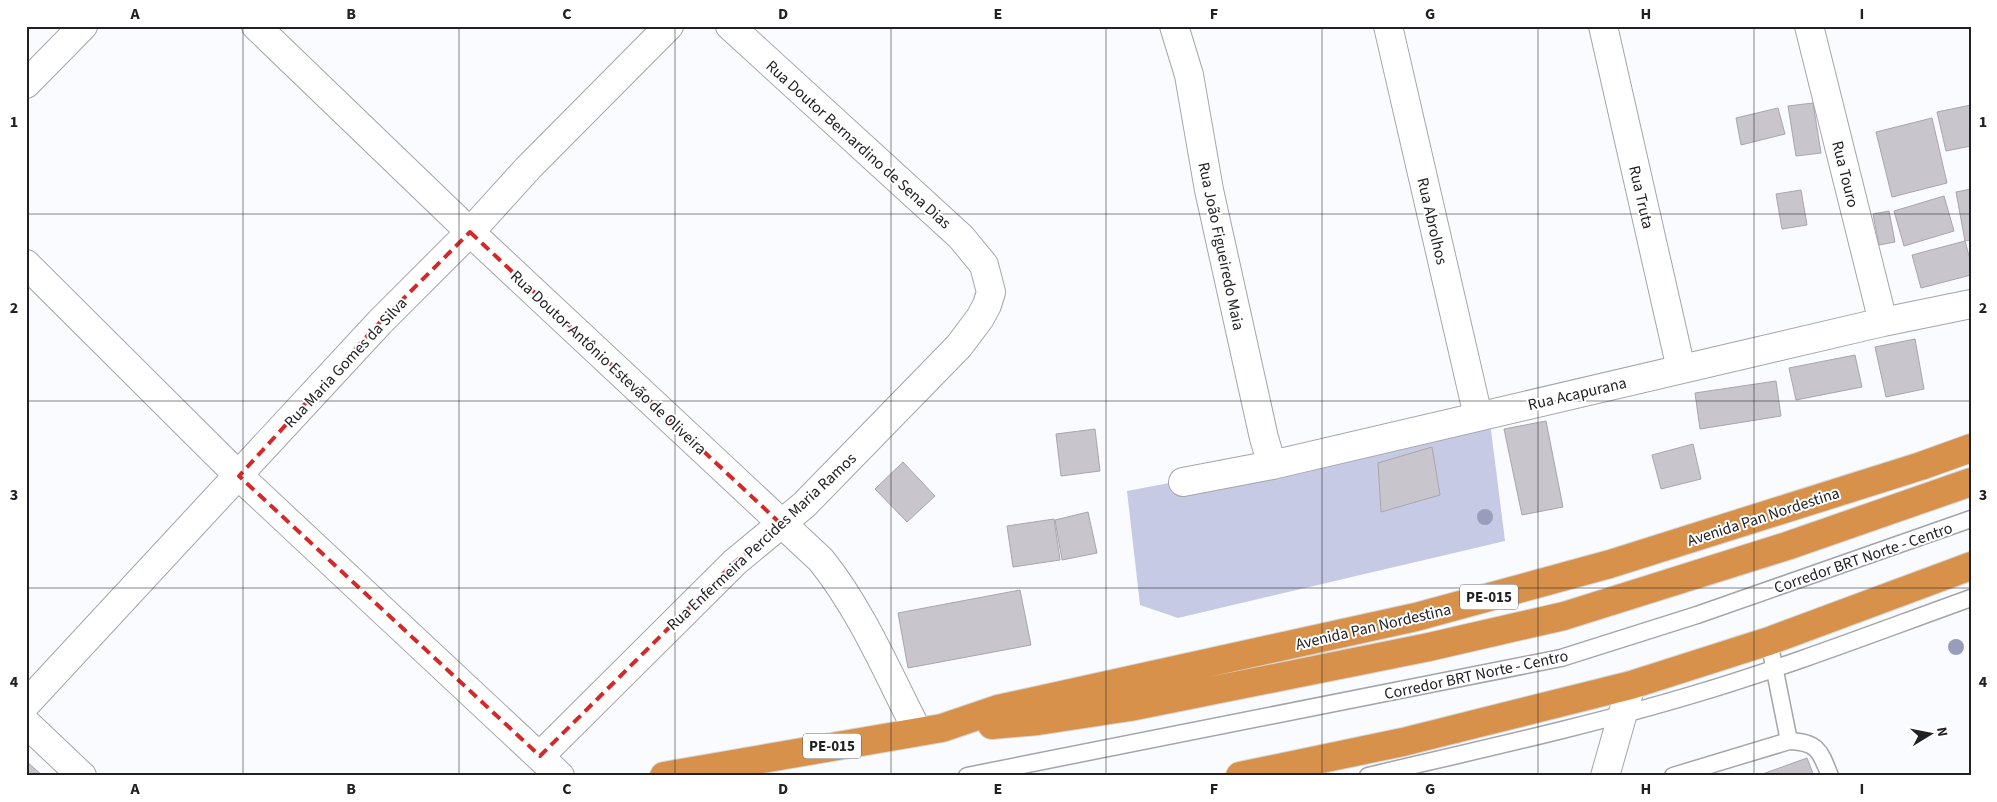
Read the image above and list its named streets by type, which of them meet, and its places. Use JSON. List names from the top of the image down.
{
  "streets": {
    "highway": ["Avenida Pan Nordestina", "PE-015"],
    "street": [
      "Rua Doutor Bernardino de Sena Dias",
      "Rua Touro",
      "Rua Truta",
      "Rua Abrolhos",
      "Rua João Figueiredo Maia",
      "Rua Maria Gomes da Silva",
      "Rua Doutor Antônio Estevão de Oliveira",
      "Rua Acapurana",
      "Rua Enfermeira Percides Maria Ramos"
    ],
    "lane": ["Corredor BRT Norte - Centro"]
  },
  "crossings": [
    ["Rua Doutor Bernardino de Sena Dias", "Rua Enfermeira Percides Maria Ramos"],
    ["Rua Touro", "Rua Acapurana"],
    ["Rua Truta", "Rua Acapurana"],
    ["Rua Abrolhos", "Rua Acapurana"],
    ["Rua João Figueiredo Maia", "Rua Acapurana"],
    ["Rua Maria Gomes da Silva", "Rua Doutor Antônio Estevão de Oliveira"],
    ["Rua Doutor Antônio Estevão de Oliveira", "Avenida Pan Nordestina"],
    ["Rua Doutor Antônio Estevão de Oliveira", "Rua Enfermeira Percides Maria Ramos"]
  ],
  "north": "right",
  "grid": {
    "columns": [
      "A",
      "B",
      "C",
      "D",
      "E",
      "F",
      "G",
      "H",
      "I"
    ],
    "rows": [
      "1",
      "2",
      "3",
      "4"
    ]
  }
}
